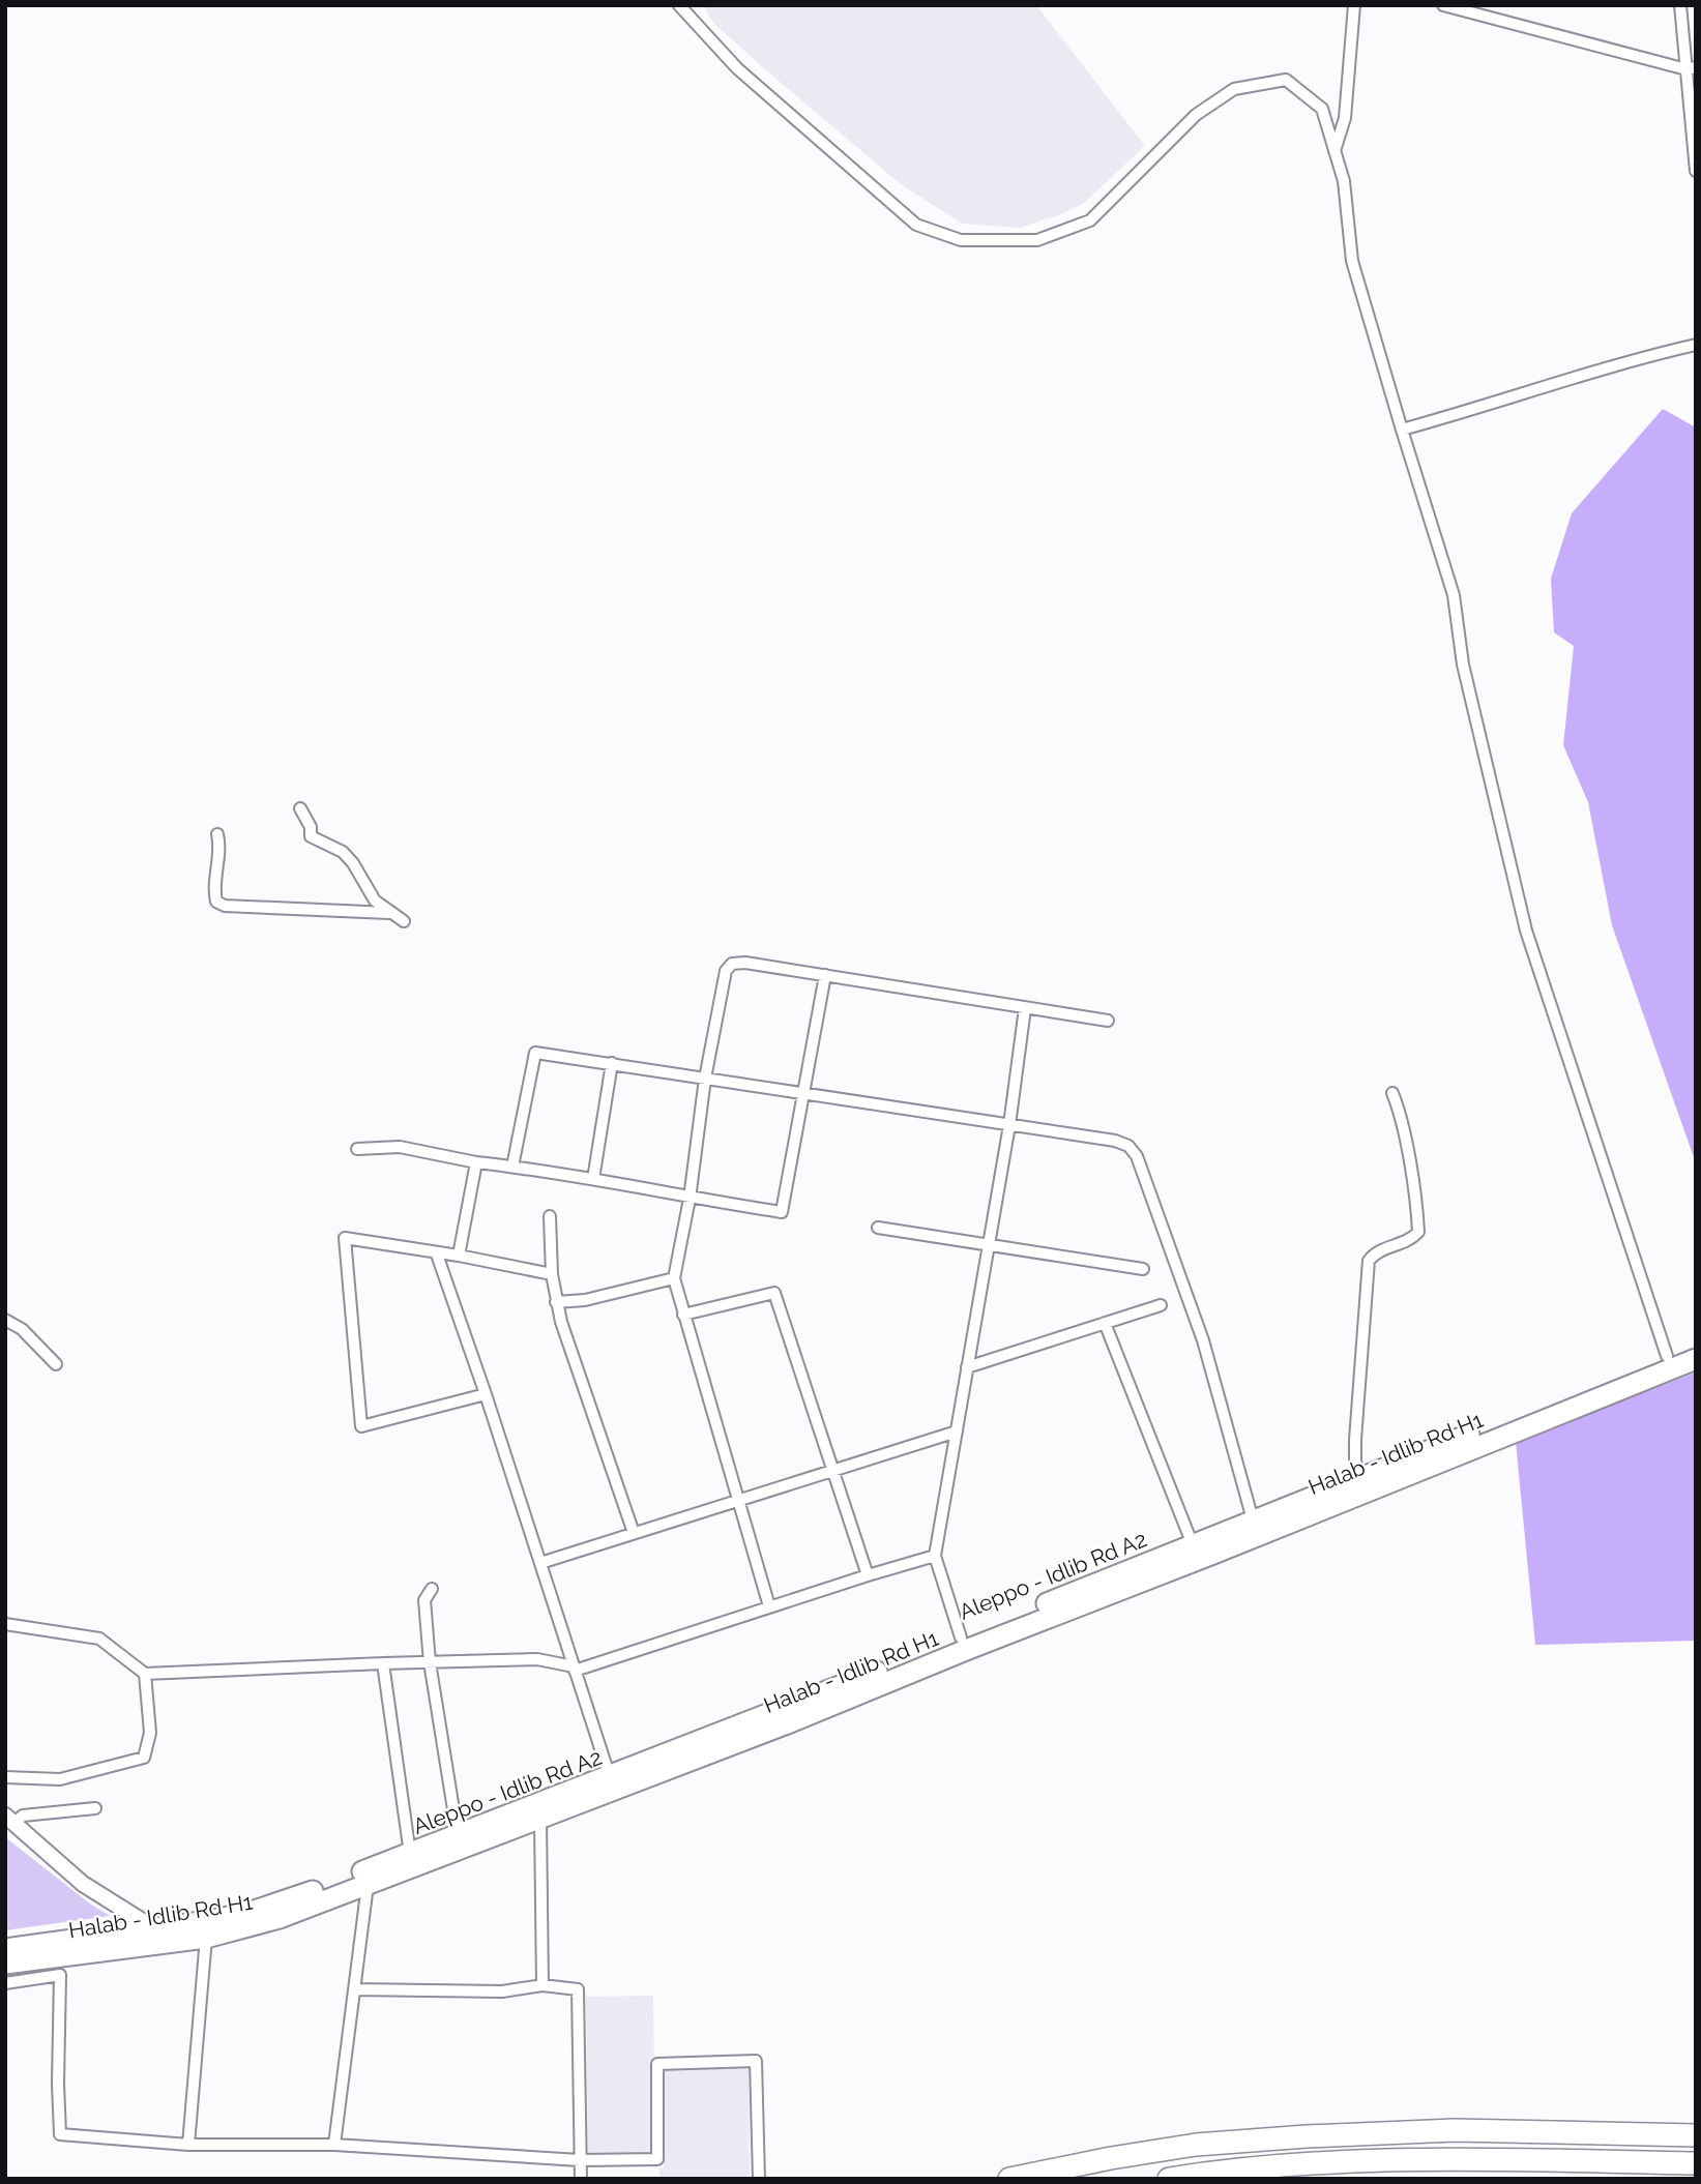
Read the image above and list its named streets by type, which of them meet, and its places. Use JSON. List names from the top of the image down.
{
  "streets": {
    "highway": ["Halab - Idlib Rd H1", "Aleppo - Idlib Rd A2"]
  },
  "crossings": [
    ["Halab - Idlib Rd H1", "Aleppo - Idlib Rd A2"]
  ]
}
